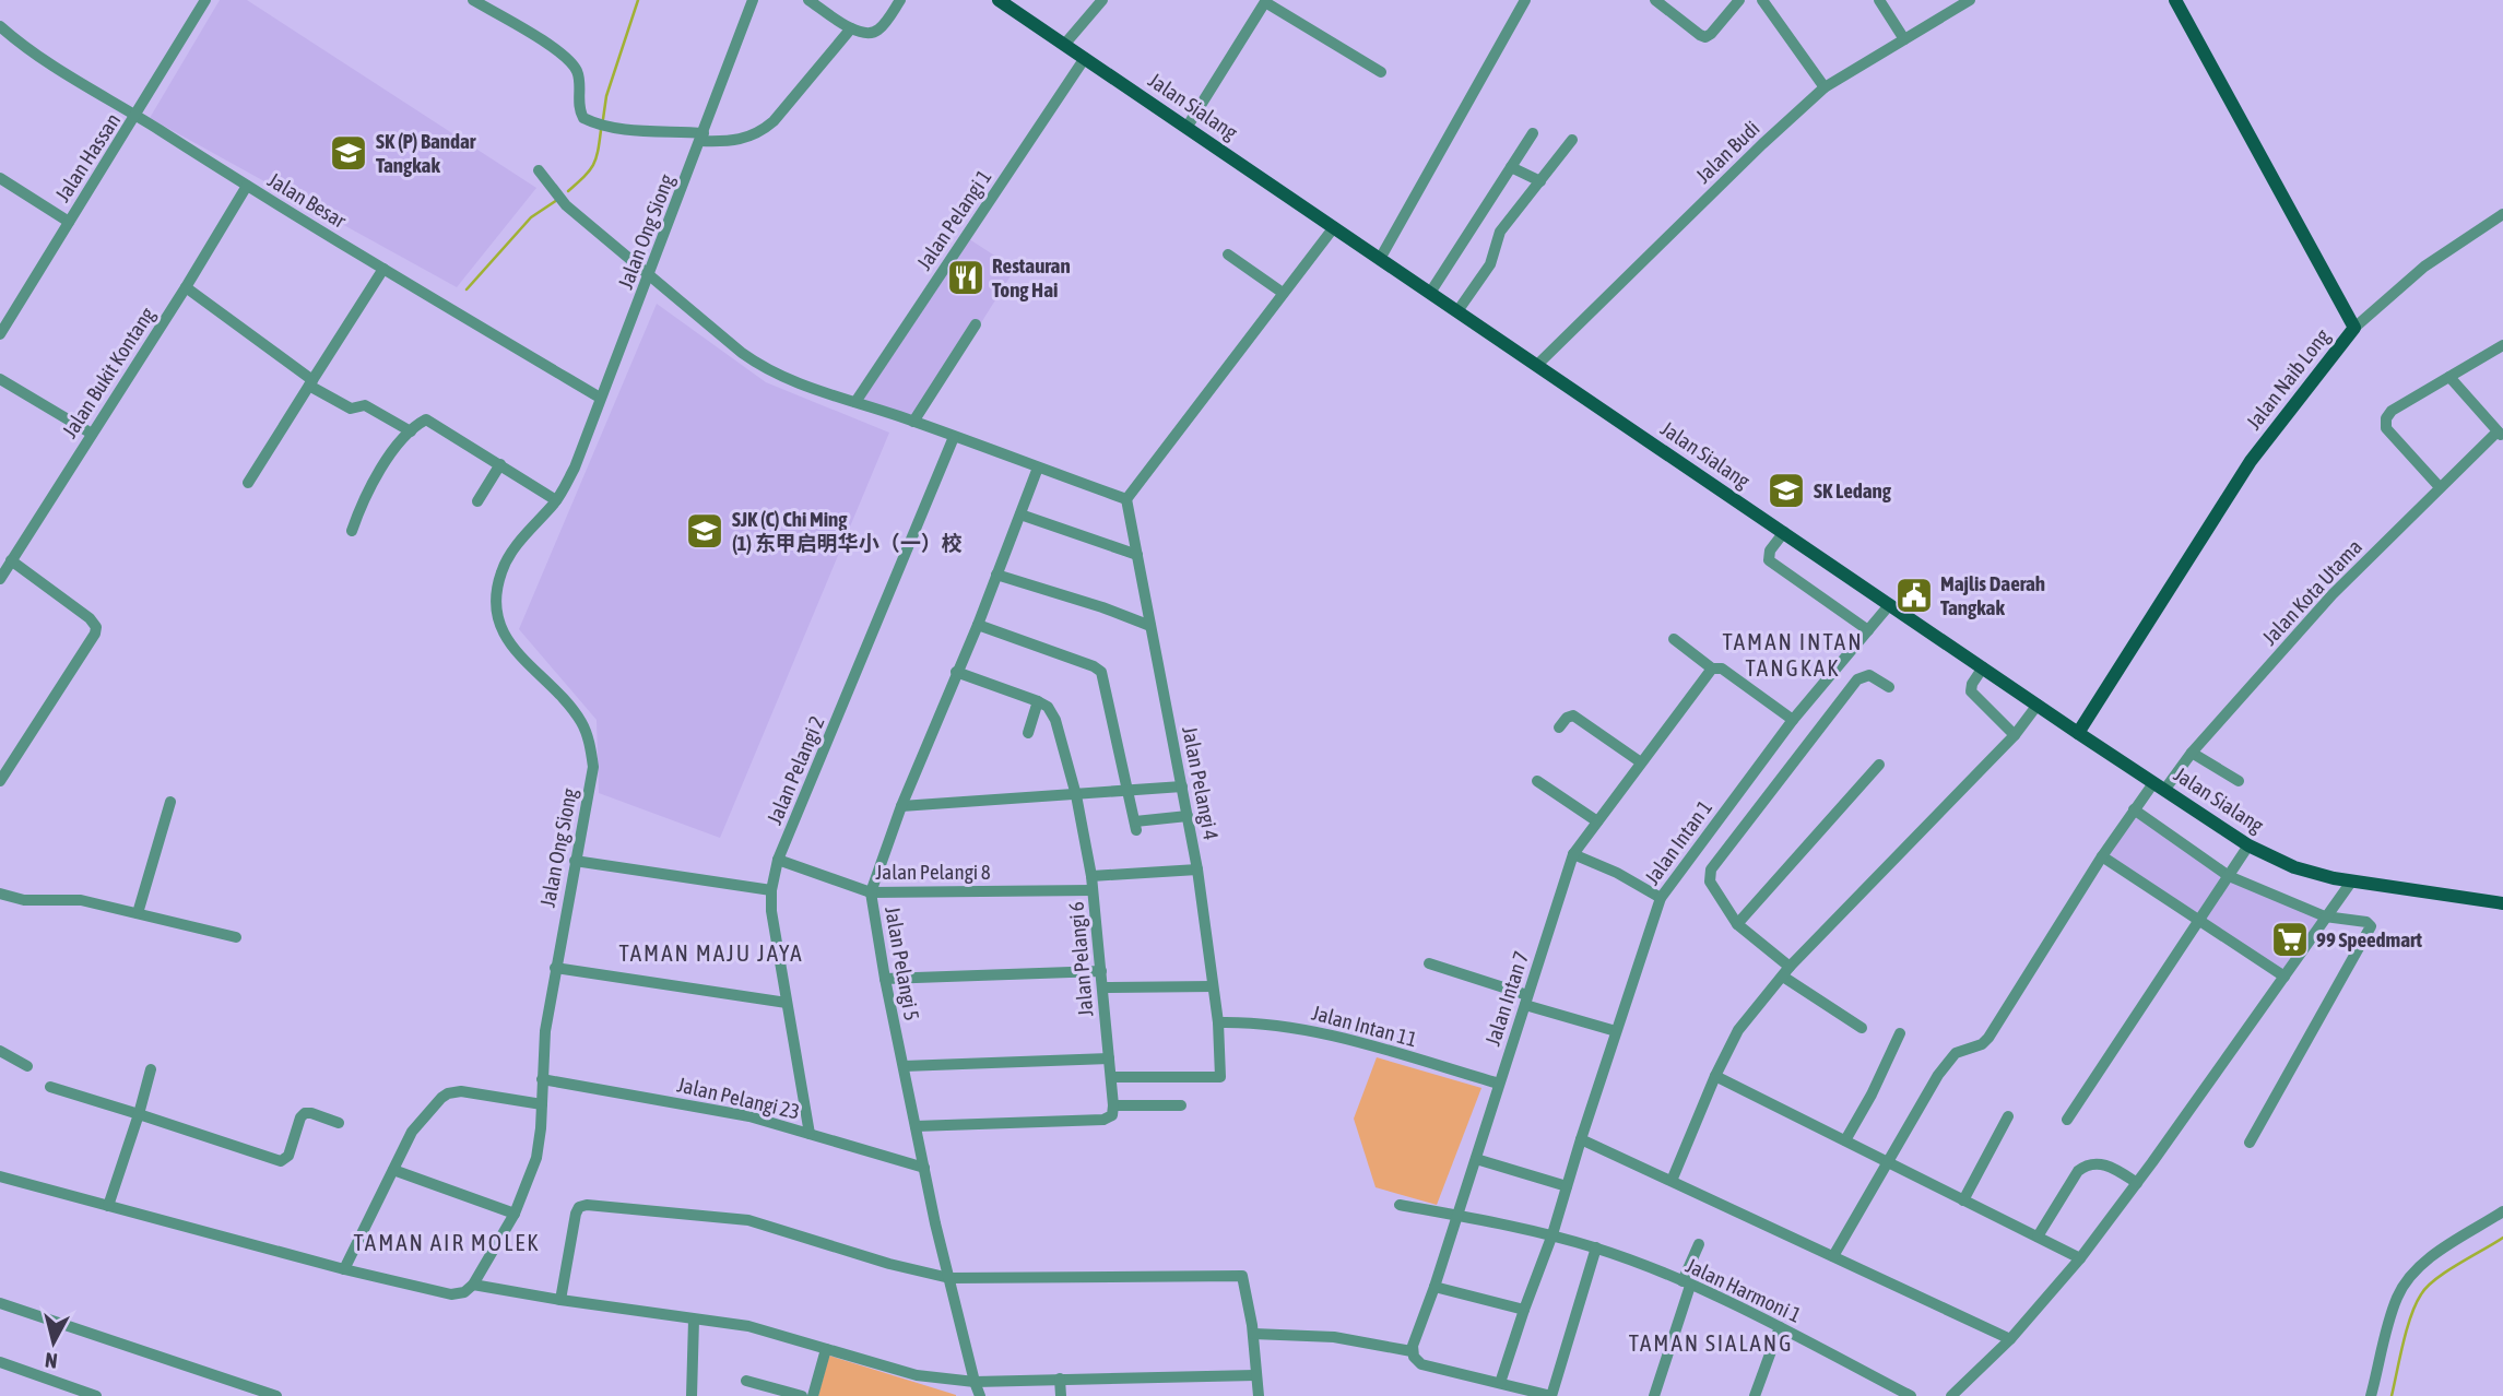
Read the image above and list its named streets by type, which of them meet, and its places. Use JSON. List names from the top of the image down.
{
  "streets": {
    "main road": ["Jalan Sialang", "Jalan Naib Long"],
    "street": [
      "Jalan Budi",
      "Jalan Hassan",
      "Jalan Besar",
      "Jalan Pelangi 1",
      "Jalan Ong Siong",
      "Jalan Bukit Kontang",
      "Jalan Kota Utama",
      "Jalan Pelangi 2",
      "Jalan Pelangi 4",
      "Jalan Intan 1",
      "Jalan Pelangi 8",
      "Jalan Pelangi 6",
      "Jalan Pelangi 5",
      "Jalan Intan 7",
      "Jalan Intan 11",
      "Jalan Pelangi 23",
      "Jalan Harmoni 1"
    ]
  },
  "crossings": [
    ["Jalan Sialang", "Jalan Budi"],
    ["Jalan Sialang", "Jalan Pelangi 1"],
    ["Jalan Sialang", "Jalan Naib Long"],
    ["Jalan Sialang", "Jalan Kota Utama"],
    ["Jalan Sialang", "Jalan Intan 1"],
    ["Jalan Hassan", "Jalan Besar"],
    ["Jalan Besar", "Jalan Ong Siong"],
    ["Jalan Besar", "Jalan Bukit Kontang"],
    ["Jalan Ong Siong", "Jalan Pelangi 23"],
    ["Jalan Pelangi 2", "Jalan Pelangi 8"],
    ["Jalan Pelangi 2", "Jalan Pelangi 23"],
    ["Jalan Pelangi 4", "Jalan Pelangi 6"],
    ["Jalan Pelangi 4", "Jalan Intan 11"],
    ["Jalan Intan 1", "Jalan Harmoni 1"],
    ["Jalan Pelangi 8", "Jalan Pelangi 6"],
    ["Jalan Pelangi 8", "Jalan Pelangi 5"],
    ["Jalan Pelangi 5", "Jalan Pelangi 23"],
    ["Jalan Intan 7", "Jalan Intan 11"],
    ["Jalan Intan 7", "Jalan Harmoni 1"]
  ],
  "districts": [
    "TAMAN INTAN TANGKAK",
    "TAMAN MAJU JAYA",
    "TAMAN AIR MOLEK",
    "TAMAN SIALANG"
  ],
  "places": {
    "school or university": ["SK (P) Bandar Tangkak", "SK Ledang", "SJK (C) Chi Ming (1) 东甲启明华小（一）校"],
    "restaurant": ["Restauran Tong Hai"],
    "public building": ["Majlis Daerah Tangkak"],
    "supermarket": ["99 Speedmart"]
  },
  "north": "bottom"
}
